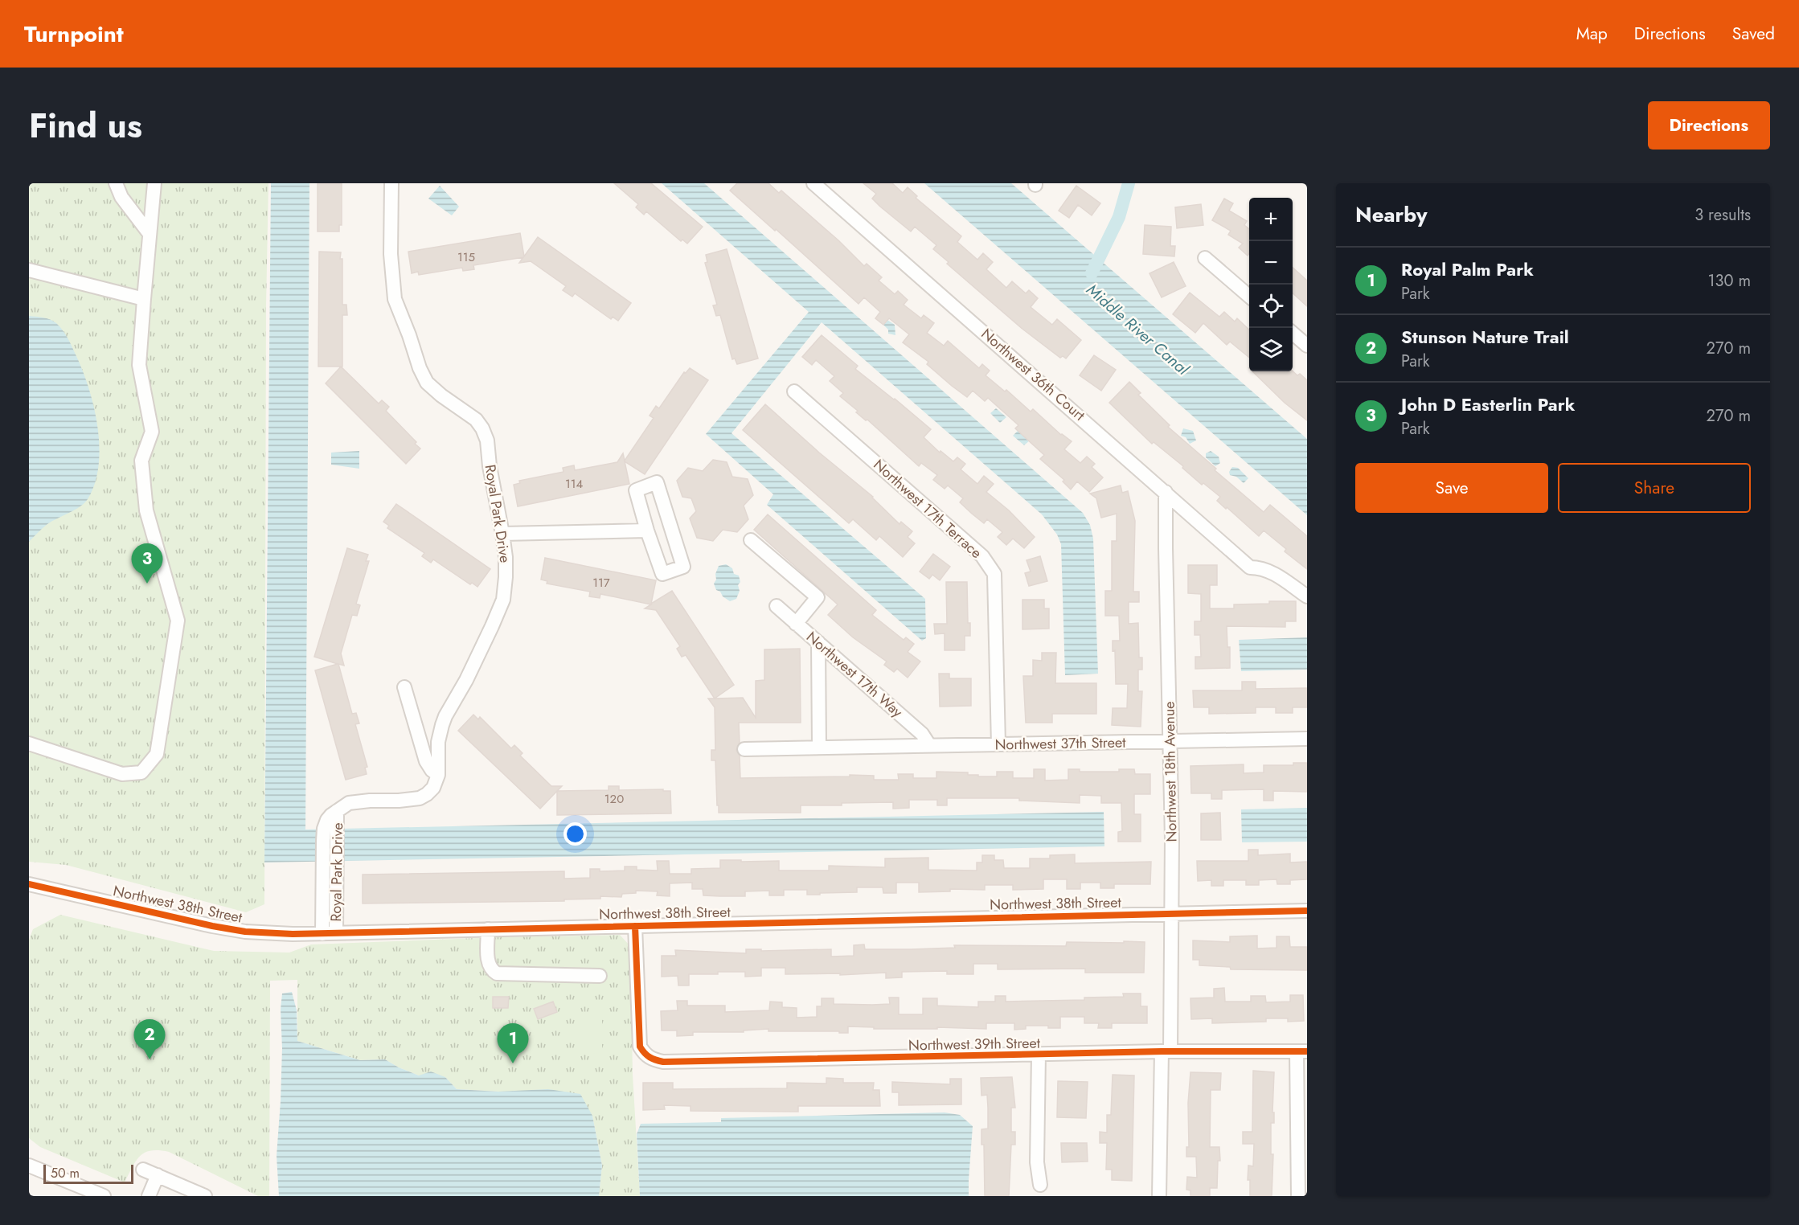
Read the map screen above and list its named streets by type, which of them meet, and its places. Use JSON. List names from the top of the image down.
{
  "streets": {
    "street": [
      "Northwest 36th Court",
      "Northwest 17th Terrace",
      "Royal Park Drive",
      "Northwest 17th Way",
      "Northwest 37th Street",
      "Northwest 18th Avenue",
      "Northwest 38th Street",
      "Northwest 39th Street"
    ]
  },
  "crossings": [
    ["Northwest 36th Court", "Northwest 18th Avenue"],
    ["Northwest 17th Terrace", "Northwest 37th Street"],
    ["Royal Park Drive", "Northwest 38th Street"],
    ["Northwest 17th Way", "Northwest 37th Street"],
    ["Northwest 37th Street", "Northwest 18th Avenue"],
    ["Northwest 18th Avenue", "Northwest 38th Street"],
    ["Northwest 18th Avenue", "Northwest 39th Street"],
    ["Northwest 38th Street", "Northwest 39th Street"]
  ],
  "water": ["Middle River Canal"],
  "house_numbers": [
    "115",
    "114",
    "117",
    "120"
  ],
  "scale_bar": "50 m",
  "page": {
    "header": "Turnpoint",
    "nav": ["Map", "Directions", "Saved"],
    "title": "Find us",
    "buttons": [
      "Directions",
      ["Save", "Share"]
    ],
    "heading": ["Nearby", "3 results"],
    "map_buttons": ["+", "−"],
    "list": [
      {
        "mark": "1",
        "name": "Royal Palm Park",
        "note": "Park",
        "value": "130 m"
      },
      {
        "mark": "2",
        "name": "Stunson Nature Trail",
        "note": "Park",
        "value": "270 m"
      },
      {
        "mark": "3",
        "name": "John D Easterlin Park",
        "note": "Park",
        "value": "270 m"
      }
    ],
    "pins": ["3", "2", "1"],
    "scale": "50 m"
  }
}
